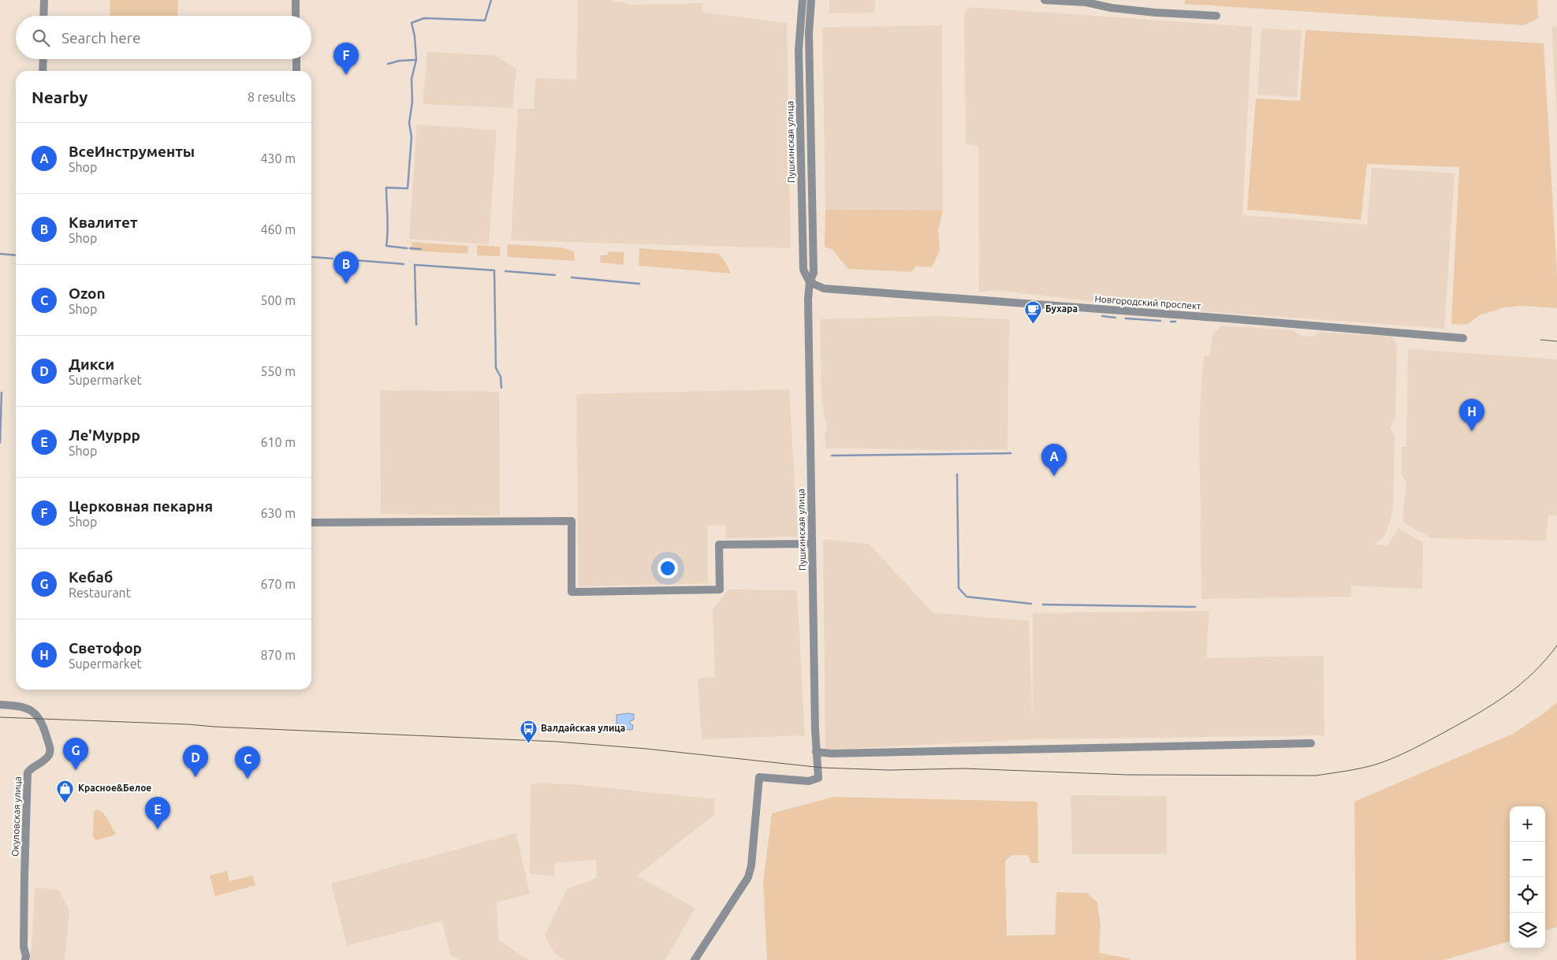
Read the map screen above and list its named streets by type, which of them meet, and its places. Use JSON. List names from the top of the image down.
{
  "streets": {
    "street": ["Пушкинская улица", "Новгородский проспект", "Окуловская улица"]
  },
  "crossings": [
    ["Пушкинская улица", "Новгородский проспект"]
  ],
  "places": {
    "cafe": ["Бухара"],
    "bus stop": ["Валдайская улица"],
    "shop": ["Красное&Белое"]
  },
  "page": {
    "search": "Search here",
    "pins": [
      "F",
      "B",
      "H",
      "A",
      "G",
      "D",
      "C",
      "E"
    ],
    "heading": ["Nearby", "8 results"],
    "list": [
      {
        "mark": "A",
        "name": "ВсеИнструменты",
        "note": "Shop",
        "value": "430 m"
      },
      {
        "mark": "B",
        "name": "Квалитет",
        "note": "Shop",
        "value": "460 m"
      },
      {
        "mark": "C",
        "name": "Ozon",
        "note": "Shop",
        "value": "500 m"
      },
      {
        "mark": "D",
        "name": "Дикси",
        "note": "Supermarket",
        "value": "550 m"
      },
      {
        "mark": "E",
        "name": "Ле'Муррр",
        "note": "Shop",
        "value": "610 m"
      },
      {
        "mark": "F",
        "name": "Церковная пекарня",
        "note": "Shop",
        "value": "630 m"
      },
      {
        "mark": "G",
        "name": "Кебаб",
        "note": "Restaurant",
        "value": "670 m"
      },
      {
        "mark": "H",
        "name": "Светофор",
        "note": "Supermarket",
        "value": "870 m"
      }
    ],
    "map_buttons": ["+", "−"]
  }
}
